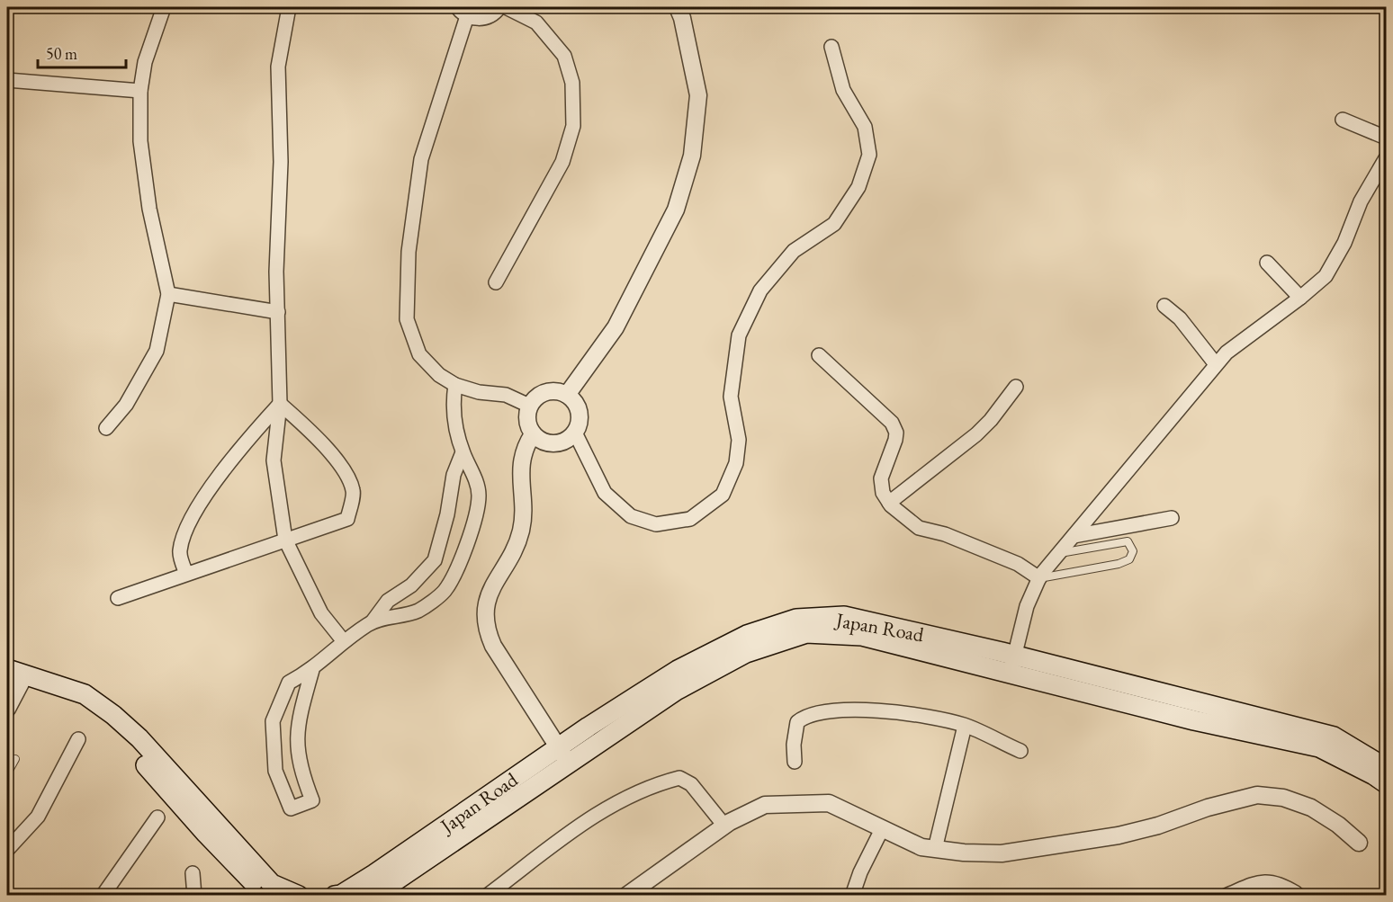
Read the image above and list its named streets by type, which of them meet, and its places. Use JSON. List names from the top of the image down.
{
  "streets": {
    "main road": ["Japan Road"]
  },
  "scale_bar": "50 m"
}
